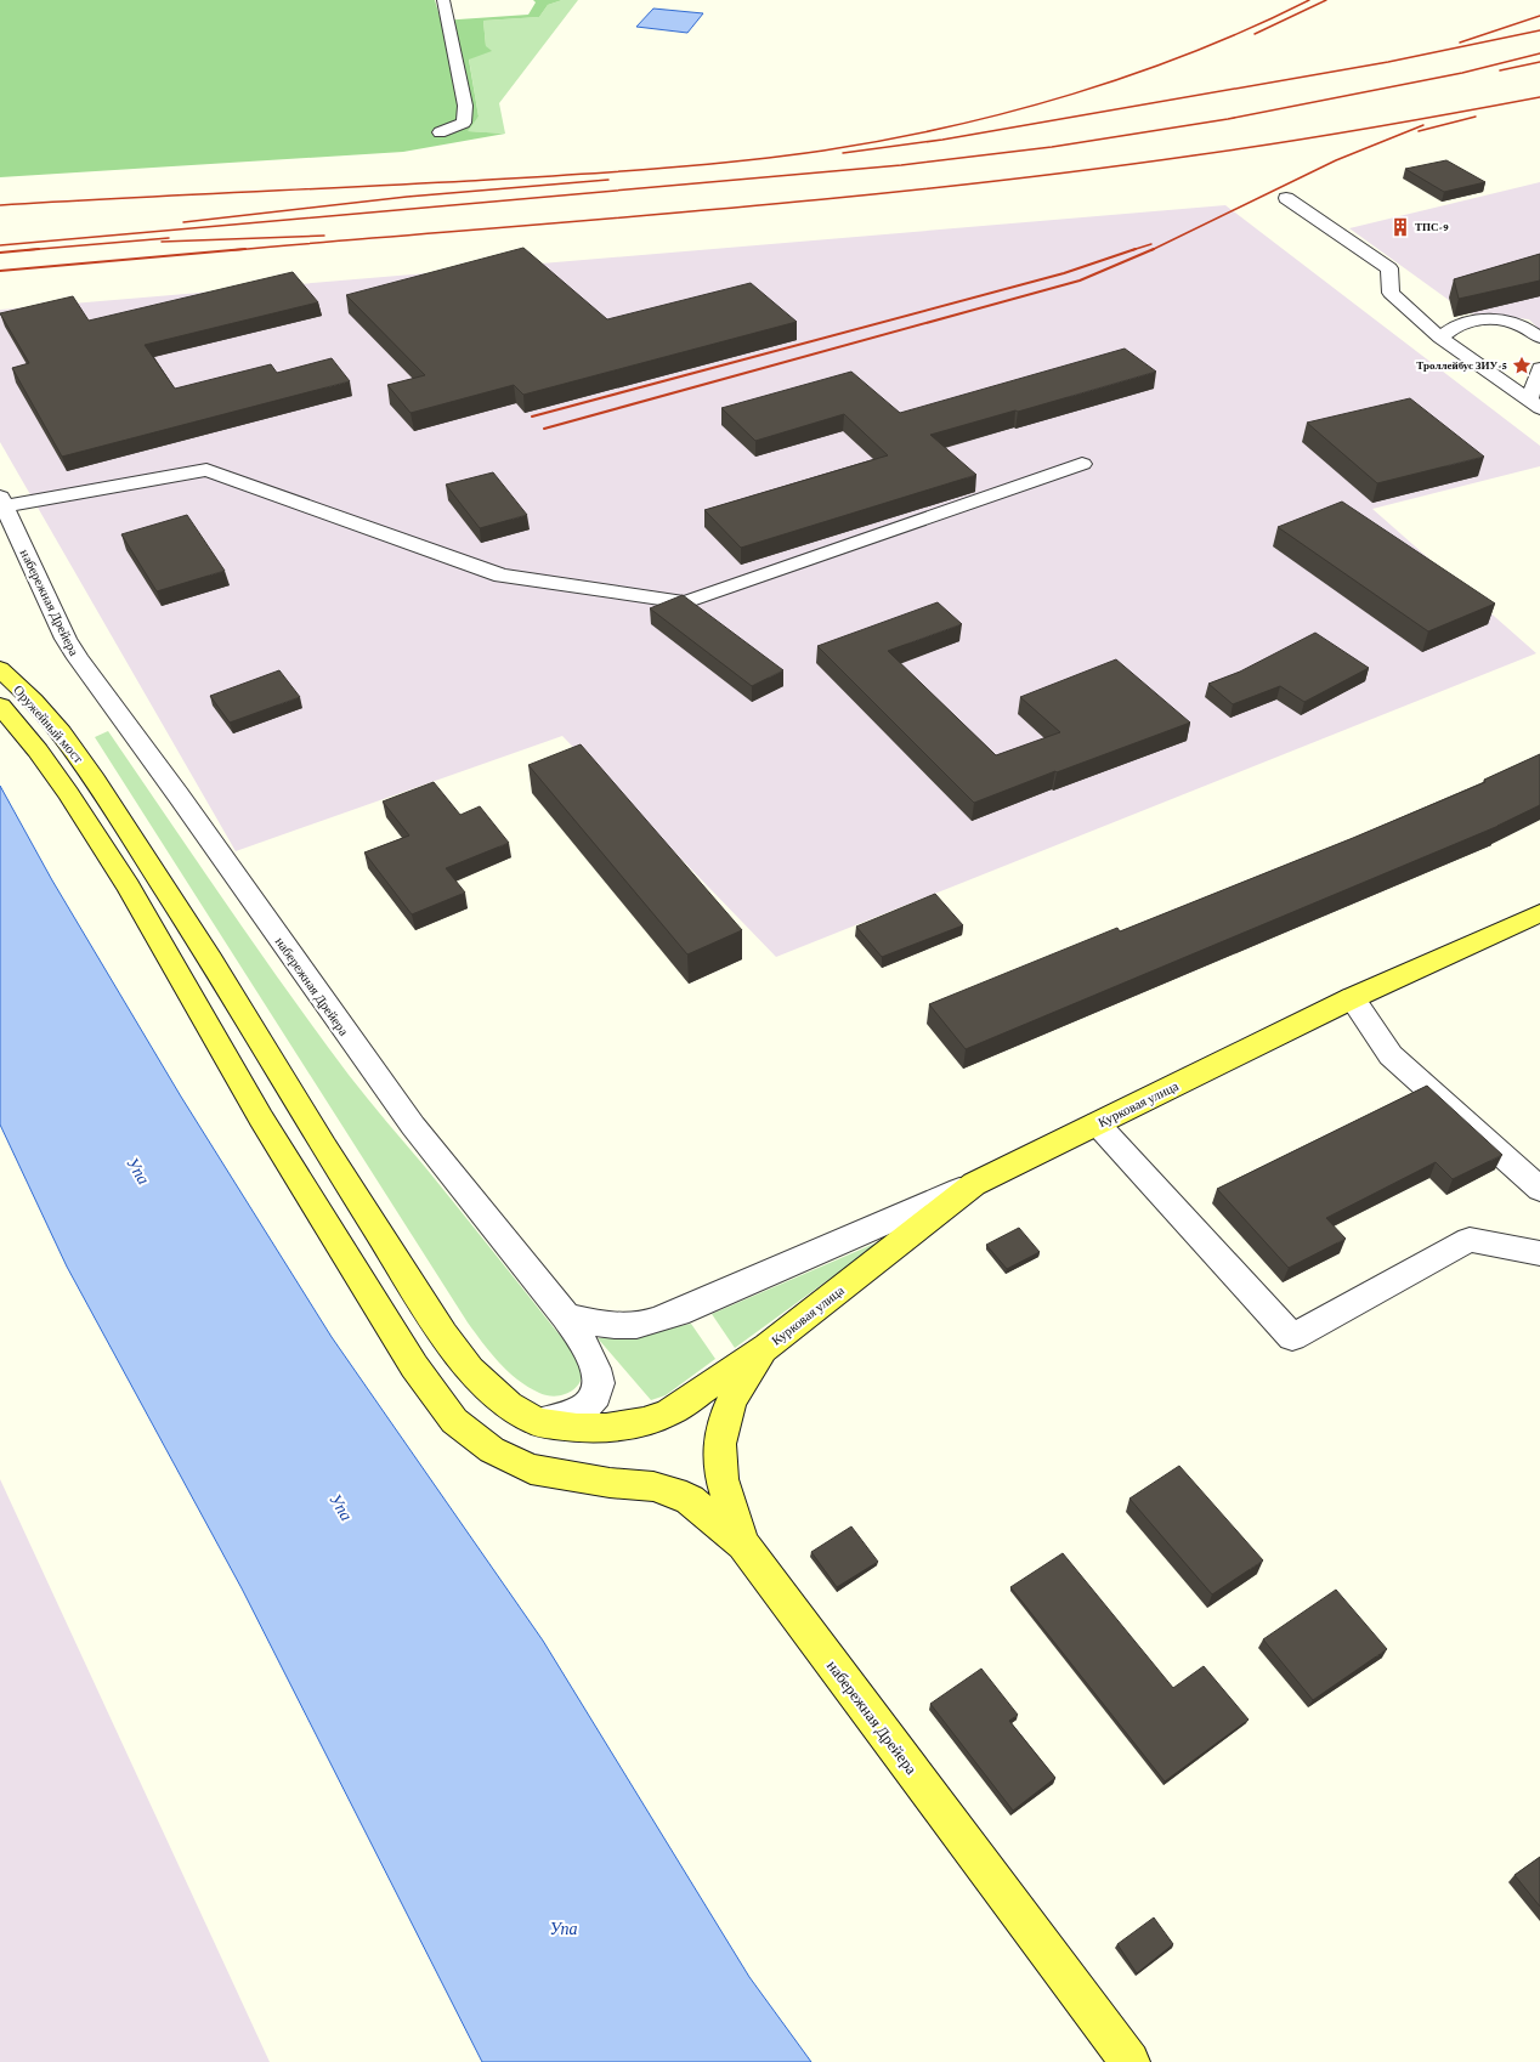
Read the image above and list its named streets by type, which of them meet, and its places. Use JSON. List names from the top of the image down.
{
  "streets": {
    "main road": ["набережная Дрейера", "Оружейный мост", "Курковая улица"]
  },
  "crossings": [
    ["набережная Дрейера", "Оружейный мост"],
    ["набережная Дрейера", "Курковая улица"]
  ],
  "water": ["Упа"],
  "places": {
    "building": ["ТПС-9"],
    "place": ["Троллейбус ЗИУ-5"]
  }
}
